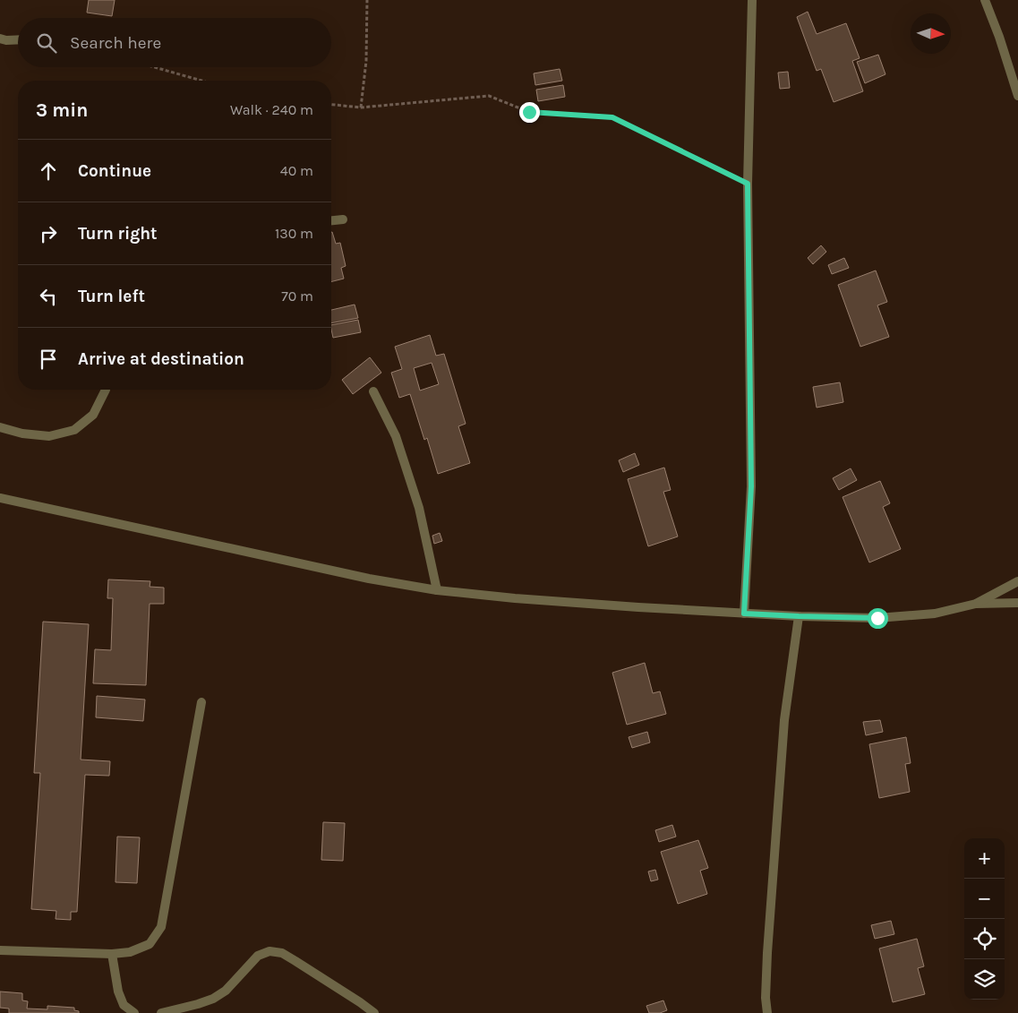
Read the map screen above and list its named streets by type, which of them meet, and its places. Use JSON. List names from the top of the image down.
{
  "north": "right",
  "page": {
    "search": "Search here",
    "heading": ["3 min", "Walk · 240 m"],
    "list": [
      ["Continue", "40 m"],
      ["Turn right", "130 m"],
      ["Turn left", "70 m"],
      "Arrive at destination"
    ],
    "map_buttons": ["+", "−"]
  }
}
